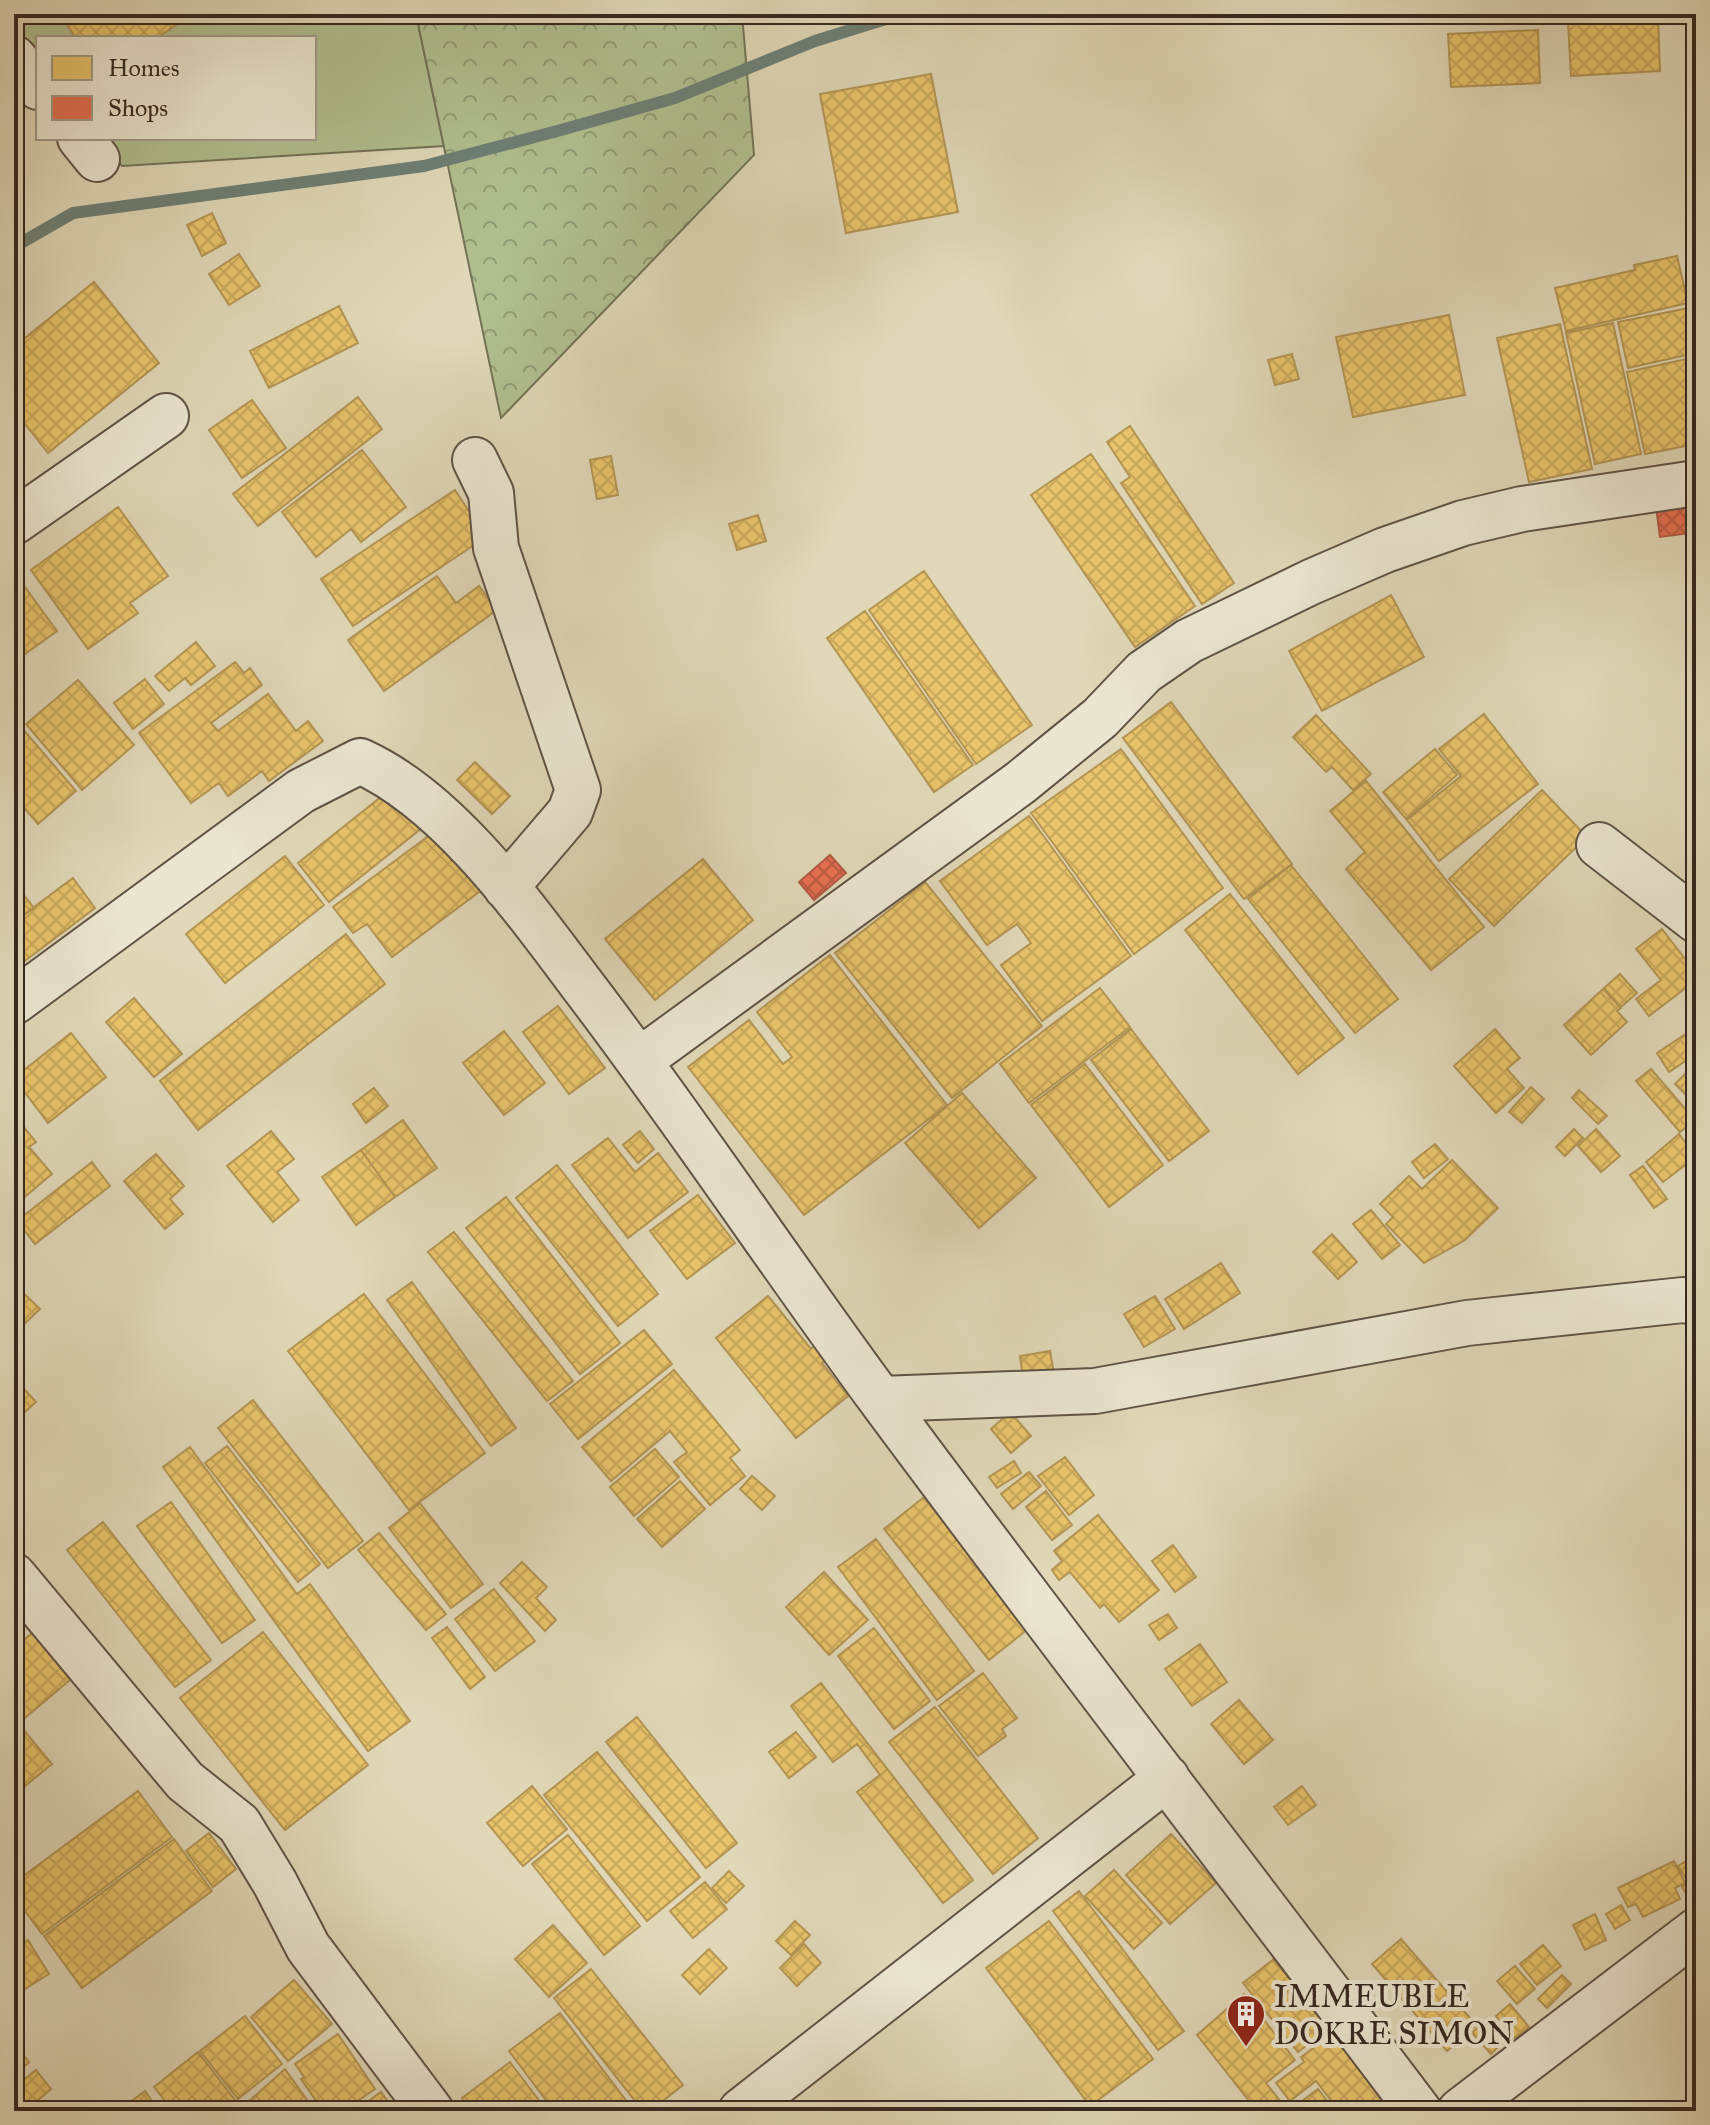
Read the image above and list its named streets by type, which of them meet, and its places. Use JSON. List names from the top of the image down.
{
  "places": {
    "building": ["IMMEUBLE DOKRE SIMON"]
  },
  "legend": ["Homes", "Shops"]
}
